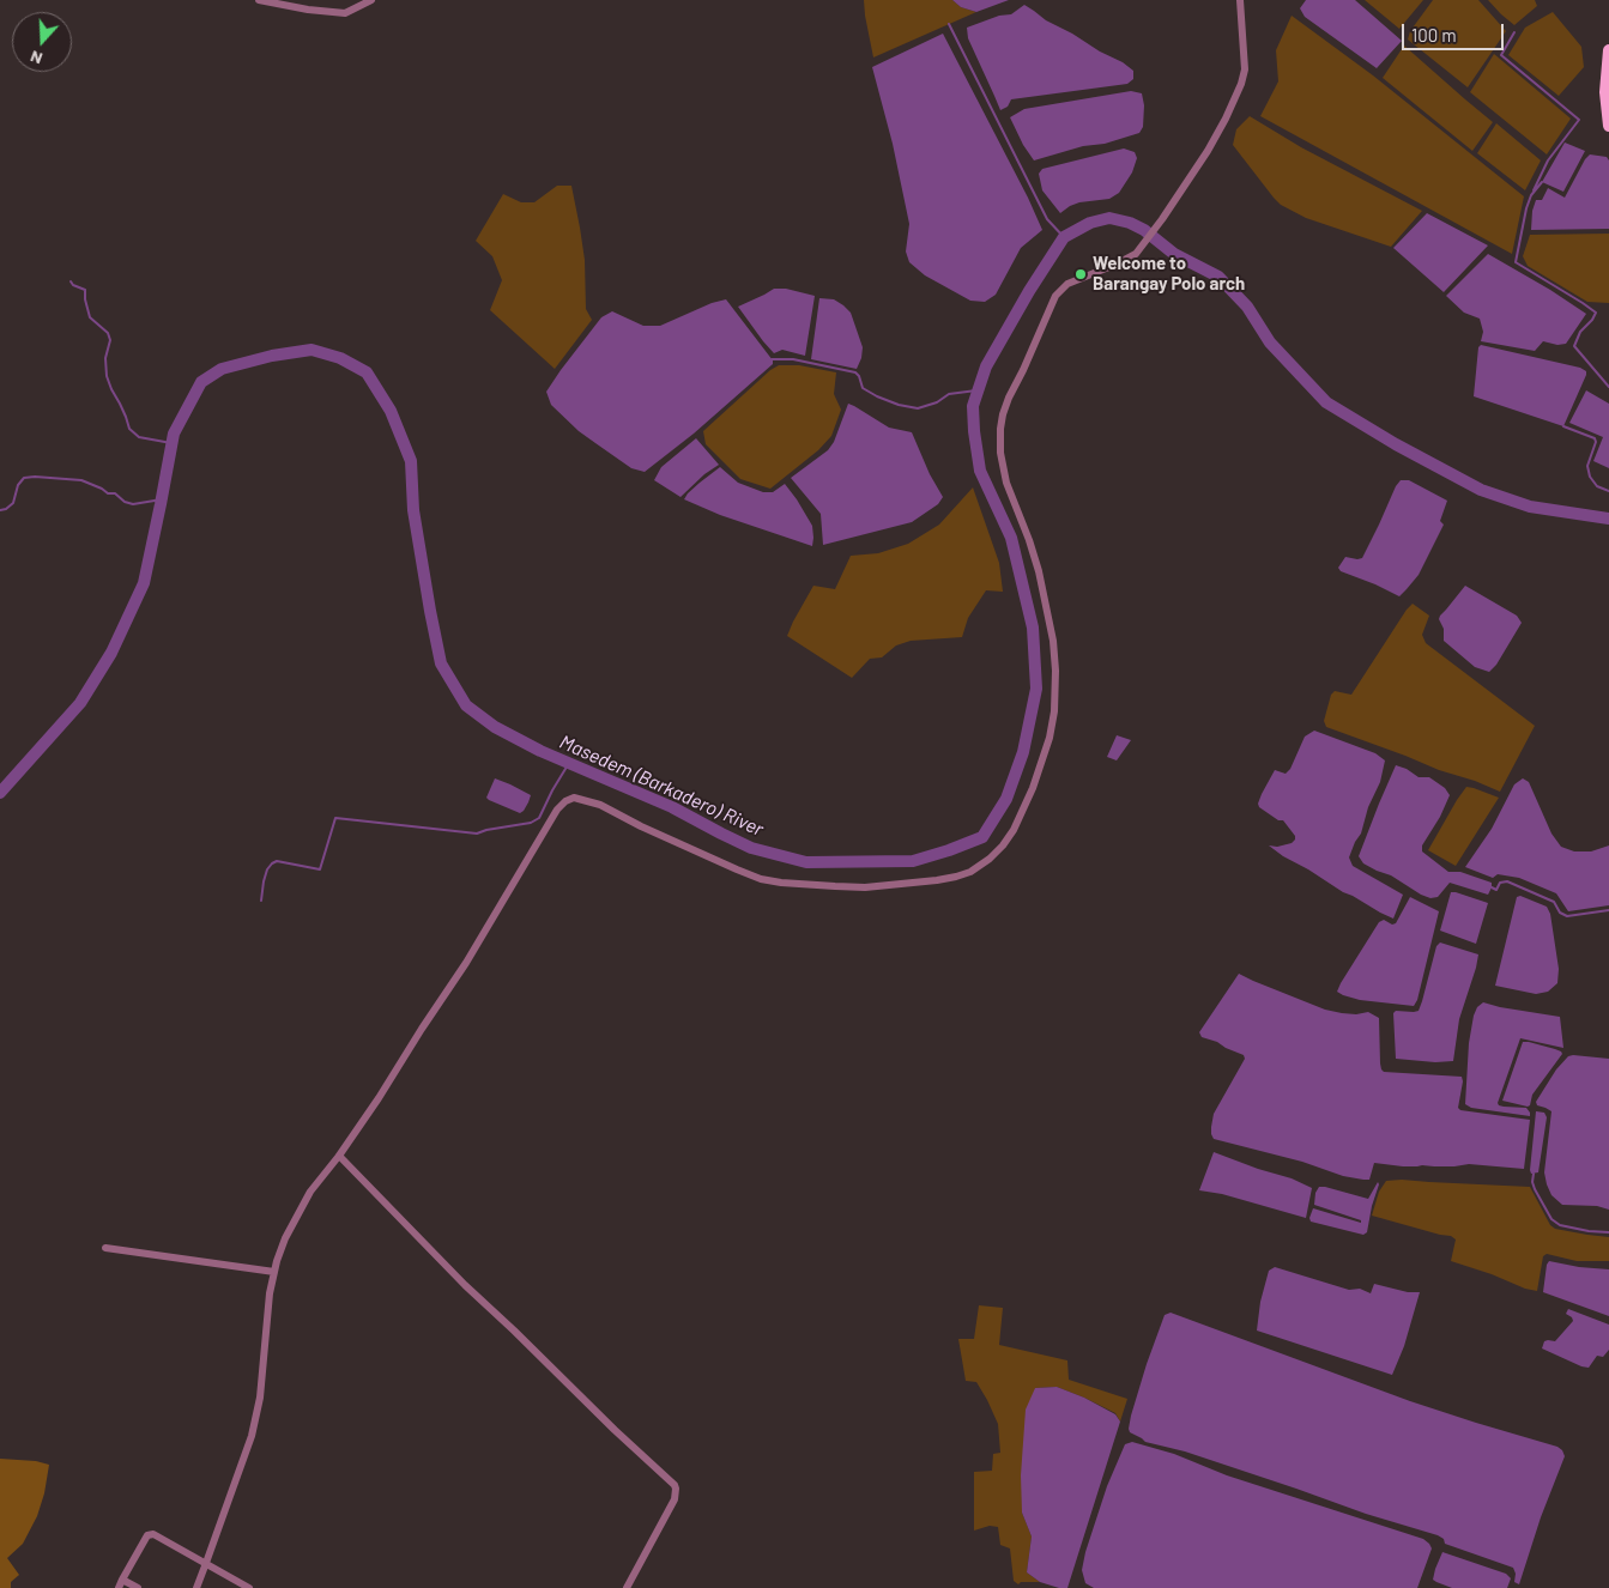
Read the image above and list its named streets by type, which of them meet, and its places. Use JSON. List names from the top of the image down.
{
  "water": ["Masedem (Barkadero) River"],
  "places": ["Welcome to Barangay Polo arch"],
  "scale_bar": "100 m",
  "north": "bottom"
}
